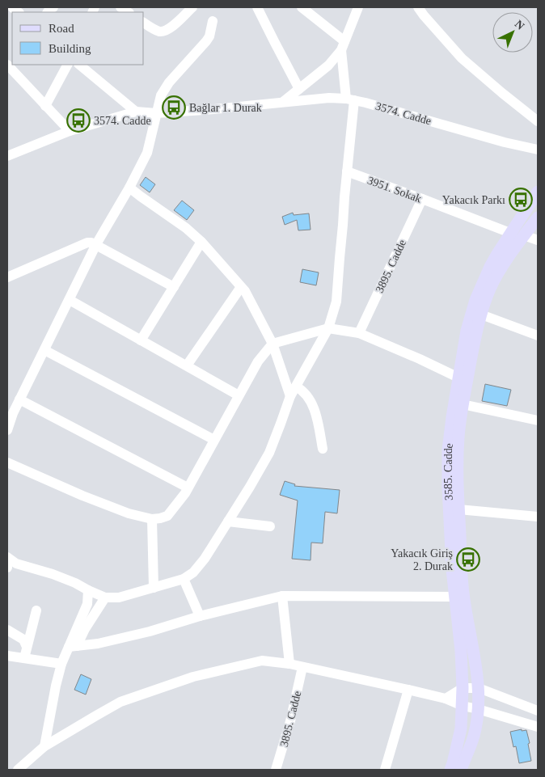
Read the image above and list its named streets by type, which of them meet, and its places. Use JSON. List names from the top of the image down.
{
  "streets": {
    "main road": ["3585. Cadde"],
    "street": ["3574. Cadde", "3951. Sokak", "3895. Cadde"]
  },
  "crossings": [
    ["3951. Sokak", "3895. Cadde"],
    ["3951. Sokak", "3585. Cadde"]
  ],
  "places": {
    "bus stop": [
      "Bağlar 1. Durak",
      "3574. Cadde",
      "Yakacık Parkı",
      "Yakacık Giriş 2. Durak"
    ]
  },
  "legend": ["Road", "Building"],
  "north": "top right"
}
